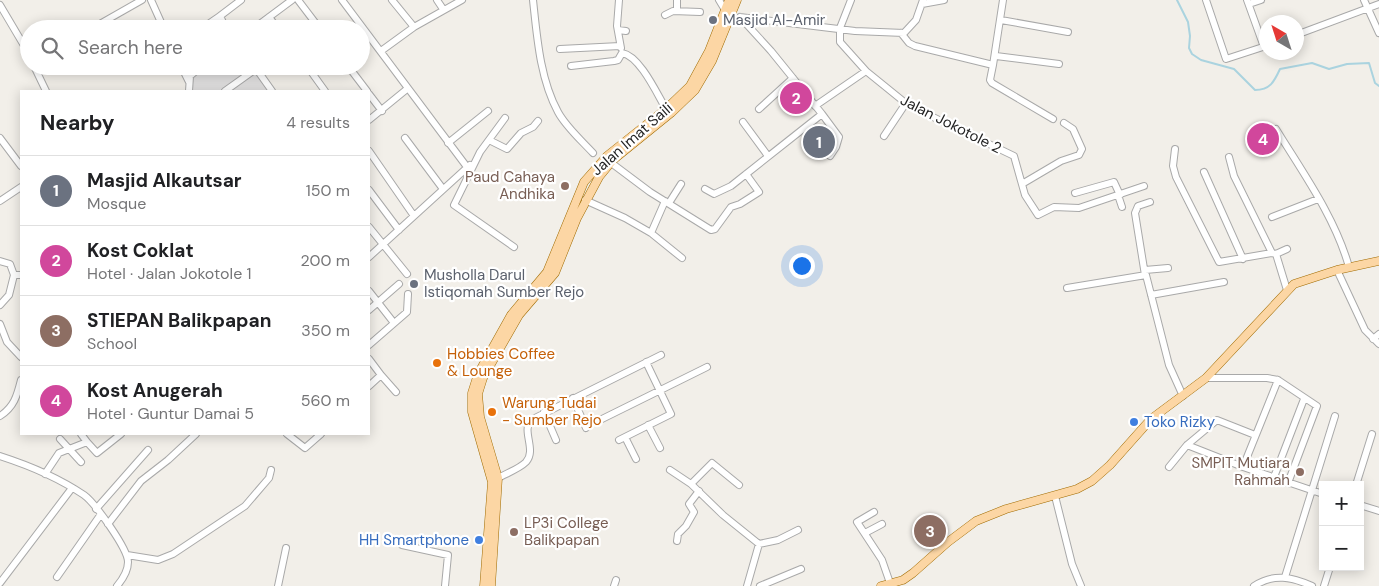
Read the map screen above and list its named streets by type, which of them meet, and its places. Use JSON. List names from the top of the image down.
{
  "streets": {
    "main road": ["Jalan Imat Saili"],
    "street": ["Jalan Jokotole 2"]
  },
  "places": [
    "Masjid Al-Amir",
    "Paud Cahaya Andhika",
    "Musholla Darul Istiqomah Sumber Rejo",
    "Hobbies Coffee & Lounge",
    "Warung Tudai - Sumber Rejo",
    "Toko Rizky",
    "SMPIT Mutiara Rahmah",
    "LP3i College Balikpapan",
    "HH Smartphone"
  ],
  "north": "top left",
  "page": {
    "search": "Search here",
    "pins": [
      "2",
      "4",
      "1",
      "3"
    ],
    "heading": ["Nearby", "4 results"],
    "list": [
      {
        "mark": "1",
        "name": "Masjid Alkautsar",
        "note": "Mosque",
        "value": "150 m"
      },
      {
        "mark": "2",
        "name": "Kost Coklat",
        "note": "Hotel · Jalan Jokotole 1",
        "value": "200 m"
      },
      {
        "mark": "3",
        "name": "STIEPAN Balikpapan",
        "note": "School",
        "value": "350 m"
      },
      {
        "mark": "4",
        "name": "Kost Anugerah",
        "note": "Hotel · Guntur Damai 5",
        "value": "560 m"
      }
    ],
    "map_buttons": ["+", "−"]
  }
}
